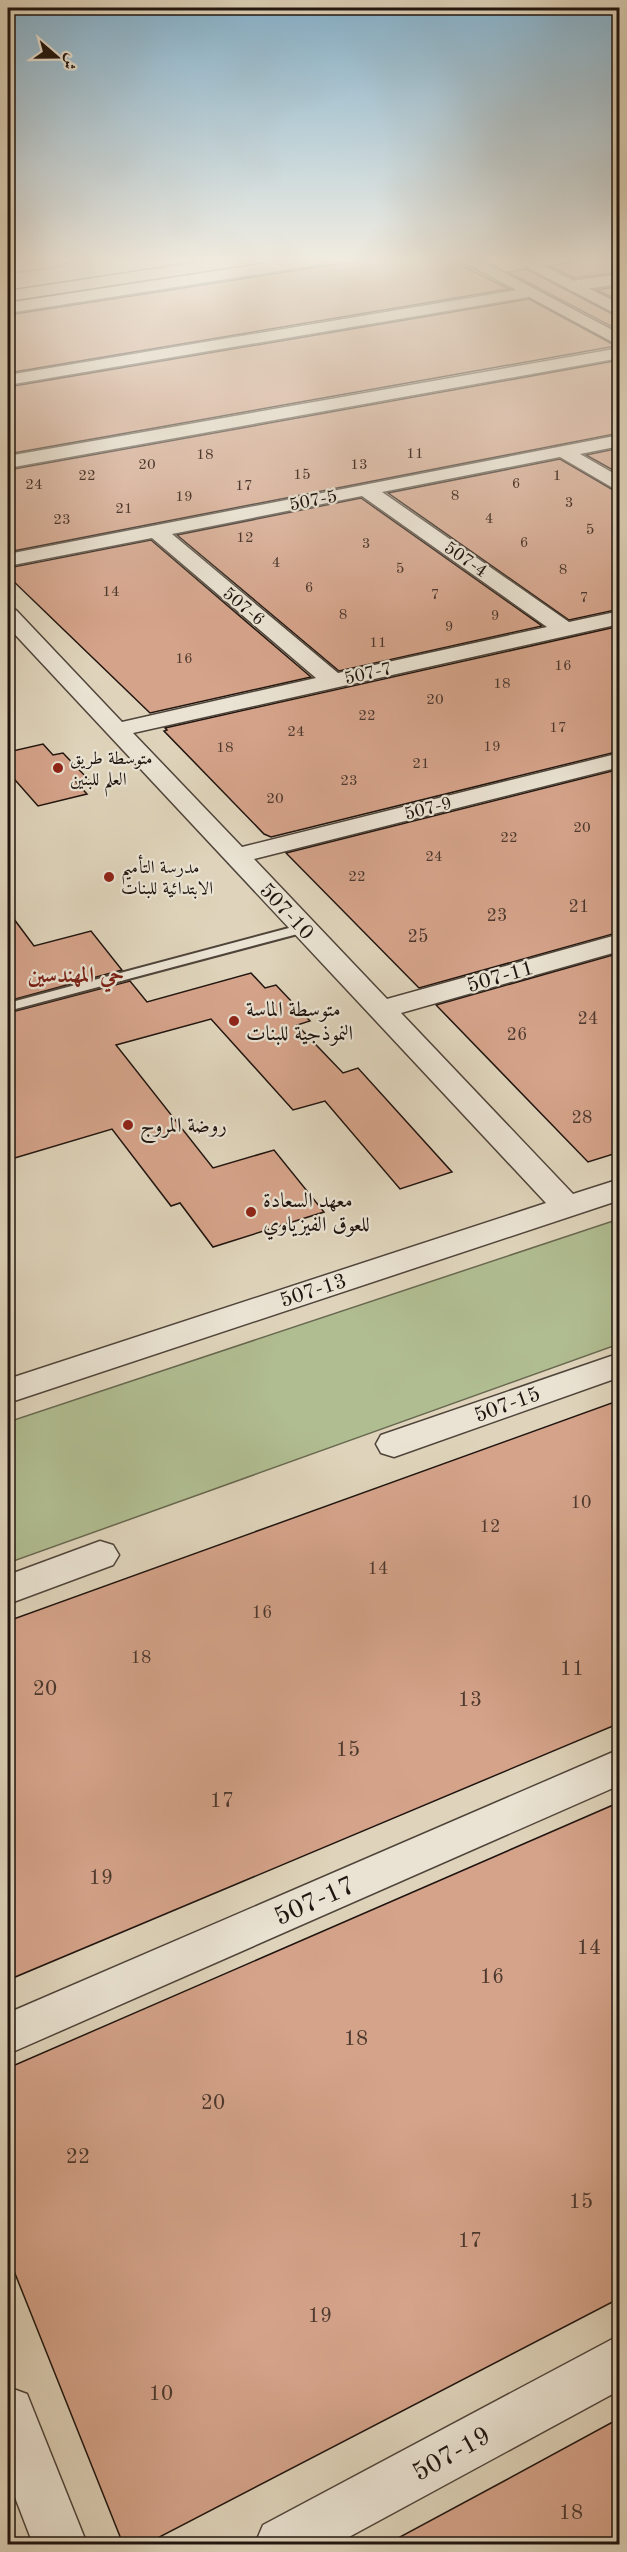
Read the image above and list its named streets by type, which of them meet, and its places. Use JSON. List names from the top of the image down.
{
  "streets": {
    "street": [
      "507-5",
      "507-4",
      "507-6",
      "507-7",
      "507-9",
      "507-10",
      "507-11",
      "507-13",
      "507-15",
      "507-17",
      "507-19"
    ]
  },
  "crossings": [
    ["507-5", "507-4"],
    ["507-5", "507-6"],
    ["507-4", "507-7"],
    ["507-6", "507-7"],
    ["507-7", "507-10"],
    ["507-9", "507-10"],
    ["507-10", "507-11"],
    ["507-10", "507-13"]
  ],
  "districts": ["حي المهندسين"],
  "places": [
    "متوسطة طريق العلم للبنين",
    "مدرسة التأميم الابتدائية للبنات",
    "متوسطة الماسة النموذجية للبنات",
    "روضة المروج",
    "معهد السعادة للعوق الفيزياوي"
  ],
  "house_numbers": [
    "11",
    "18",
    "20",
    "13",
    "15",
    "22",
    "1",
    "6",
    "24",
    "17",
    "8",
    "19",
    "3",
    "21",
    "4",
    "23",
    "5",
    "12",
    "6",
    "3",
    "4",
    "5",
    "8",
    "6",
    "14",
    "7",
    "7",
    "8",
    "9",
    "9",
    "11",
    "16",
    "16",
    "18",
    "20",
    "22",
    "17",
    "24",
    "19",
    "18",
    "21",
    "23",
    "20",
    "20",
    "22",
    "24",
    "22",
    "21",
    "23",
    "25",
    "24",
    "26",
    "28",
    "10",
    "12",
    "14",
    "16",
    "18",
    "11",
    "20",
    "13",
    "15",
    "17",
    "19",
    "14",
    "16",
    "18",
    "20",
    "22",
    "15",
    "17",
    "19",
    "10",
    "18"
  ],
  "north": "right"
}
